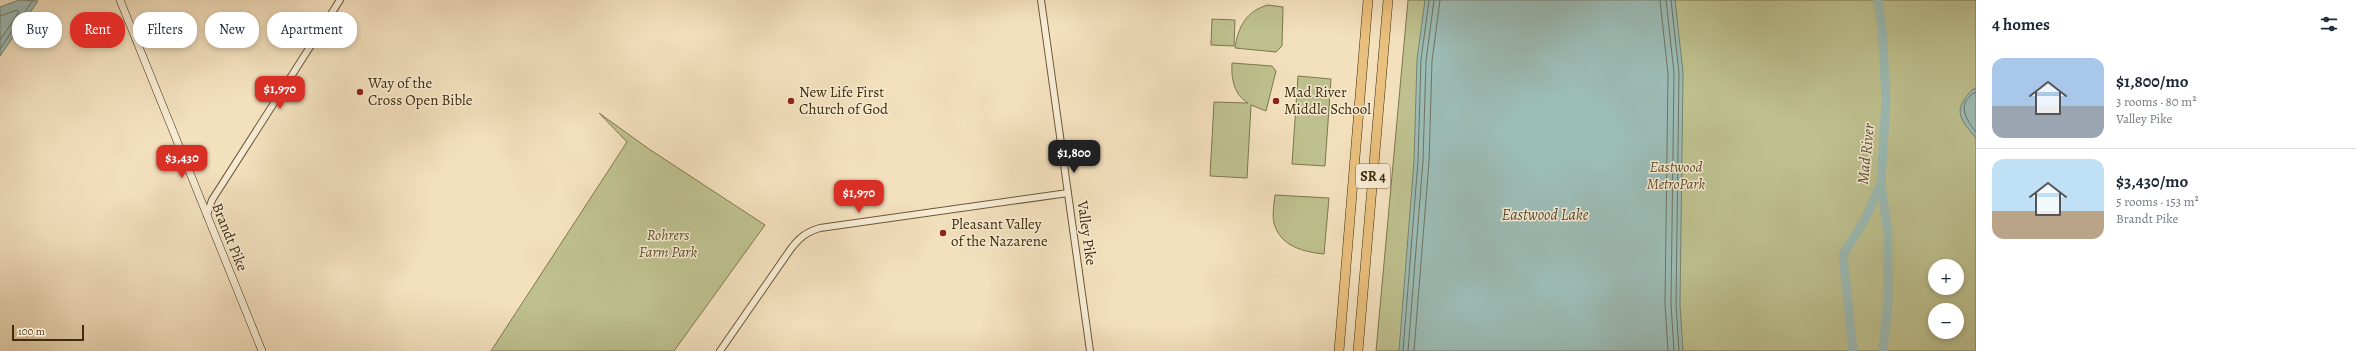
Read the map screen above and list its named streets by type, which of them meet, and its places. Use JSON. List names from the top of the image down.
{
  "streets": {
    "highway": ["SR 4"],
    "main road": ["Brandt Pike"],
    "street": ["Valley Pike"]
  },
  "water": ["Mad River", "Eastwood Lake"],
  "parks": ["Eastwood MetroPark", "Rohrers Farm Park"],
  "places": [
    "Way of the Cross Open Bible",
    "New Life First Church of God",
    "Mad River Middle School",
    "Pleasant Valley of the Nazarene"
  ],
  "scale_bar": "100 m",
  "page": {
    "heading": "4 homes",
    "chip": [
      "Buy",
      "Rent",
      "Filters",
      "New",
      "Apartment"
    ],
    "list": [
      {
        "name": "$1,800/mo",
        "note": "3 rooms · 80 m² · Valley Pike"
      },
      {
        "name": "$3,430/mo",
        "note": "5 rooms · 153 m² · Brandt Pike"
      }
    ],
    "price": [
      "$1,970",
      "$1,800",
      "$3,430",
      "$1,970"
    ],
    "map_buttons": ["+", "−"],
    "scale": "100 m"
  }
}
